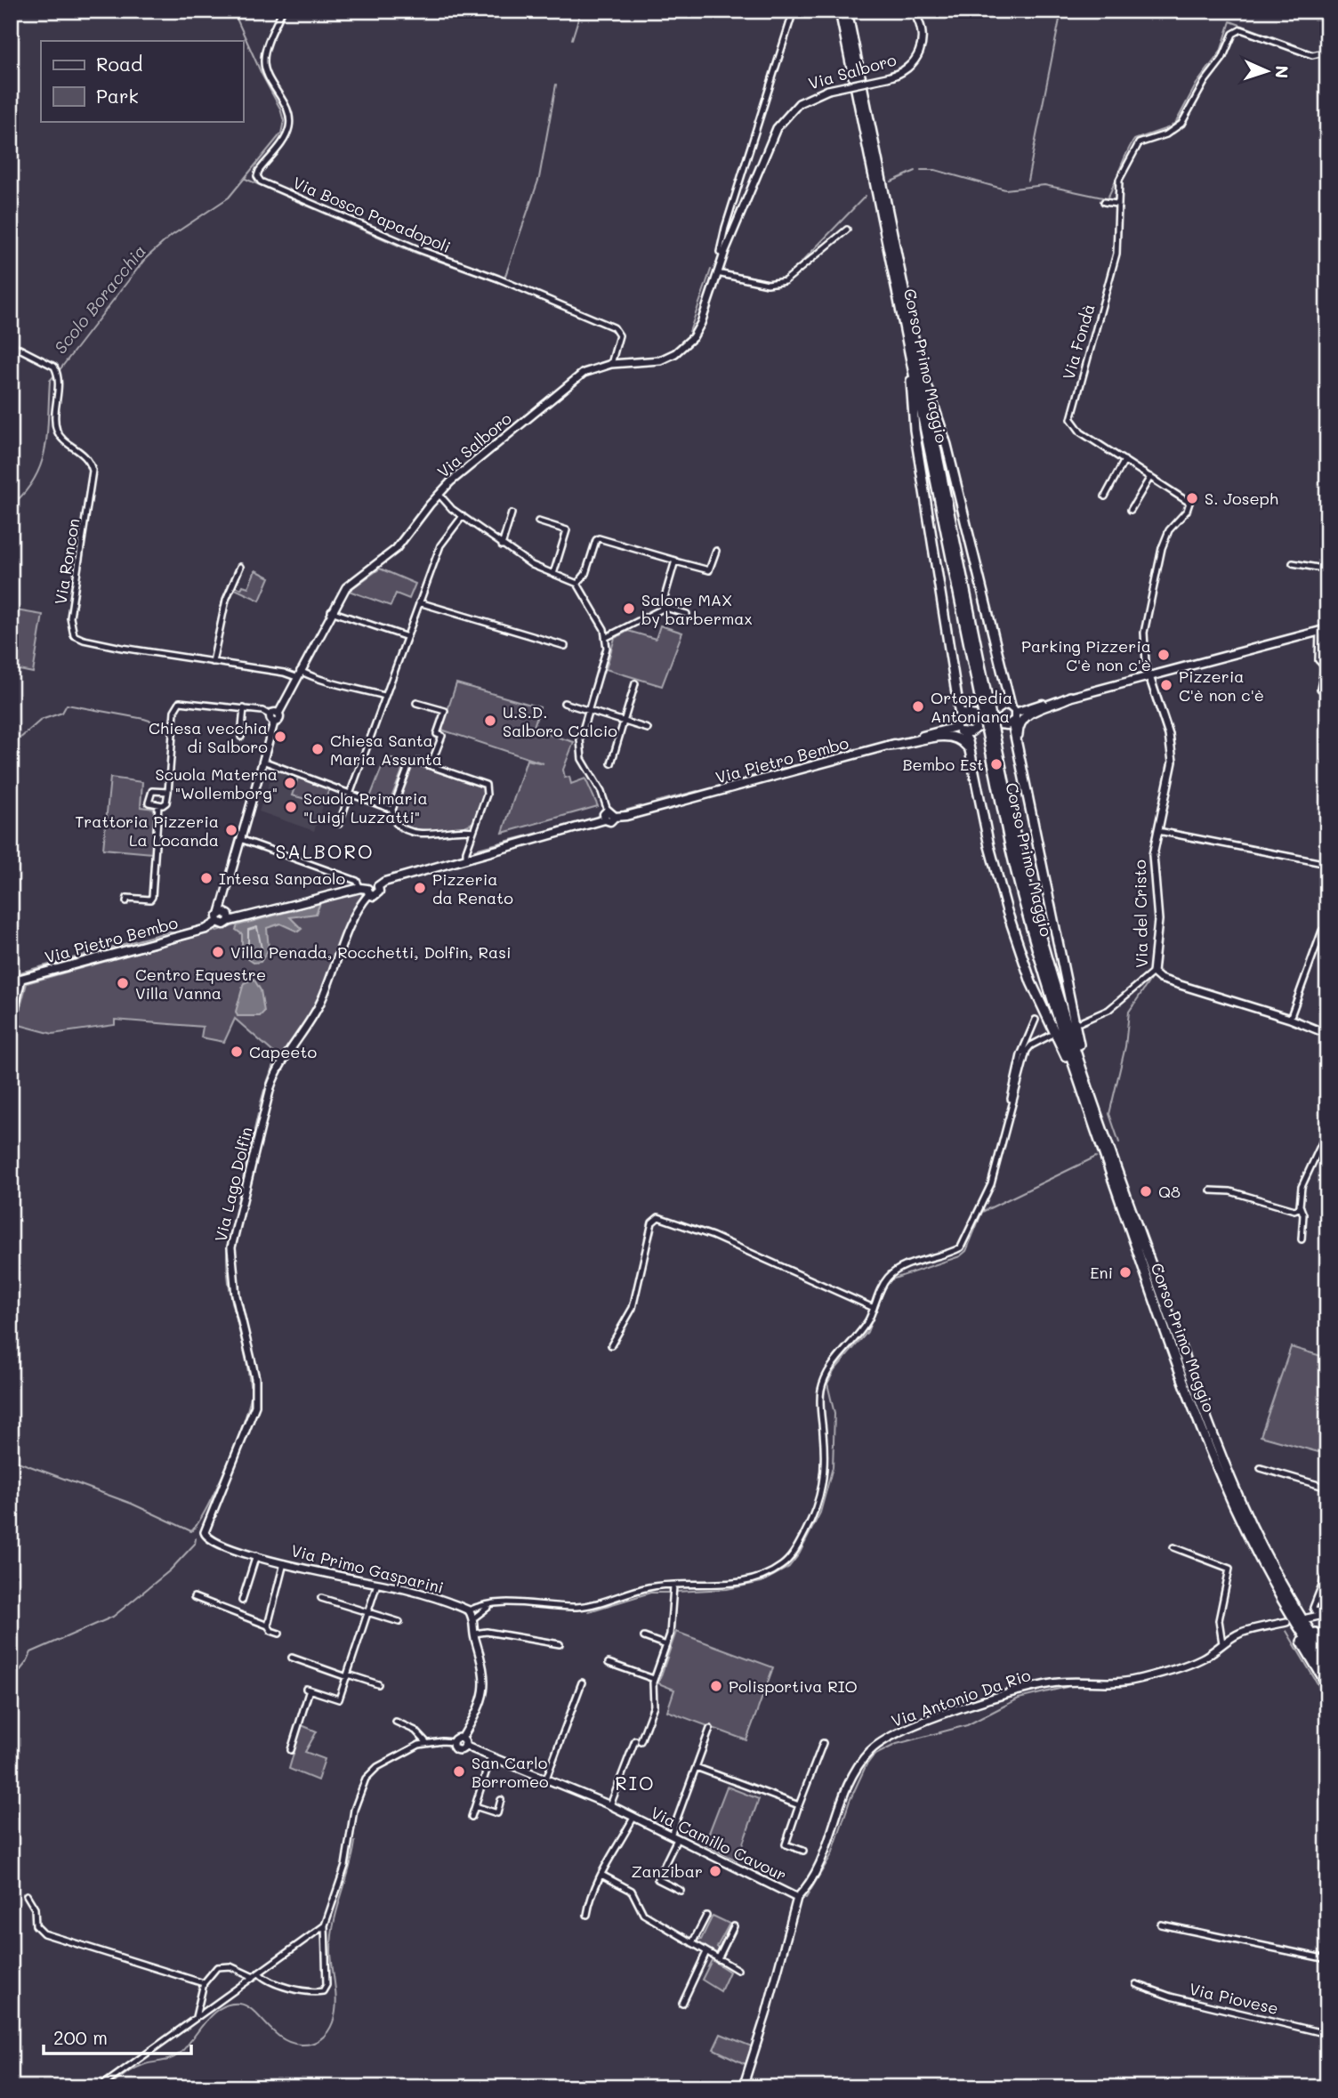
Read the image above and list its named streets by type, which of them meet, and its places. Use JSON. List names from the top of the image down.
{
  "streets": {
    "highway": ["Corso Primo Maggio"],
    "main road": ["Via Pietro Bembo"],
    "street": [
      "Via Salboro",
      "Via Bosco Papadopoli",
      "Via Fondà",
      "Via Roncon",
      "Via del Cristo",
      "Via Lago Dolfin",
      "Via Primo Gasparini",
      "Via Antonio Da Rio",
      "Via Camillo Cavour",
      "Via Piovese"
    ]
  },
  "crossings": [
    ["Via Salboro", "Via Bosco Papadopoli"],
    ["Via Salboro", "Via Roncon"],
    ["Via Salboro", "Via Pietro Bembo"],
    ["Via Fondà", "Via del Cristo"],
    ["Via Pietro Bembo", "Via Lago Dolfin"],
    ["Via Lago Dolfin", "Via Primo Gasparini"],
    ["Via Antonio Da Rio", "Via Camillo Cavour"]
  ],
  "districts": ["SALBORO", "RIO"],
  "water": ["Scolo Boracchia"],
  "places": [
    "S. Joseph",
    "Salone MAX by barbermax",
    "Parking Pizzeria C'è non c'è",
    "Pizzeria C'è non c'è",
    "Ortopedia Antoniana",
    "U.S.D. Salboro Calcio",
    "Chiesa vecchia di Salboro",
    "Chiesa Santa Maria Assunta",
    "Bembo Est",
    "Scuola Materna \"Wollemborg\"",
    "Scuola Primaria \"Luigi Luzzatti\"",
    "Trattoria Pizzeria La Locanda",
    "Intesa Sanpaolo",
    "Pizzeria da Renato",
    "Villa Penada, Rocchetti, Dolfin, Rasi",
    "Centro Equestre Villa Vanna",
    "Capeeto",
    "Q8",
    "Eni",
    "Polisportiva RIO",
    "San Carlo Borromeo",
    "Zanzibar"
  ],
  "legend": ["Road", "Park"],
  "scale_bar": "200 m",
  "north": "right"
}
